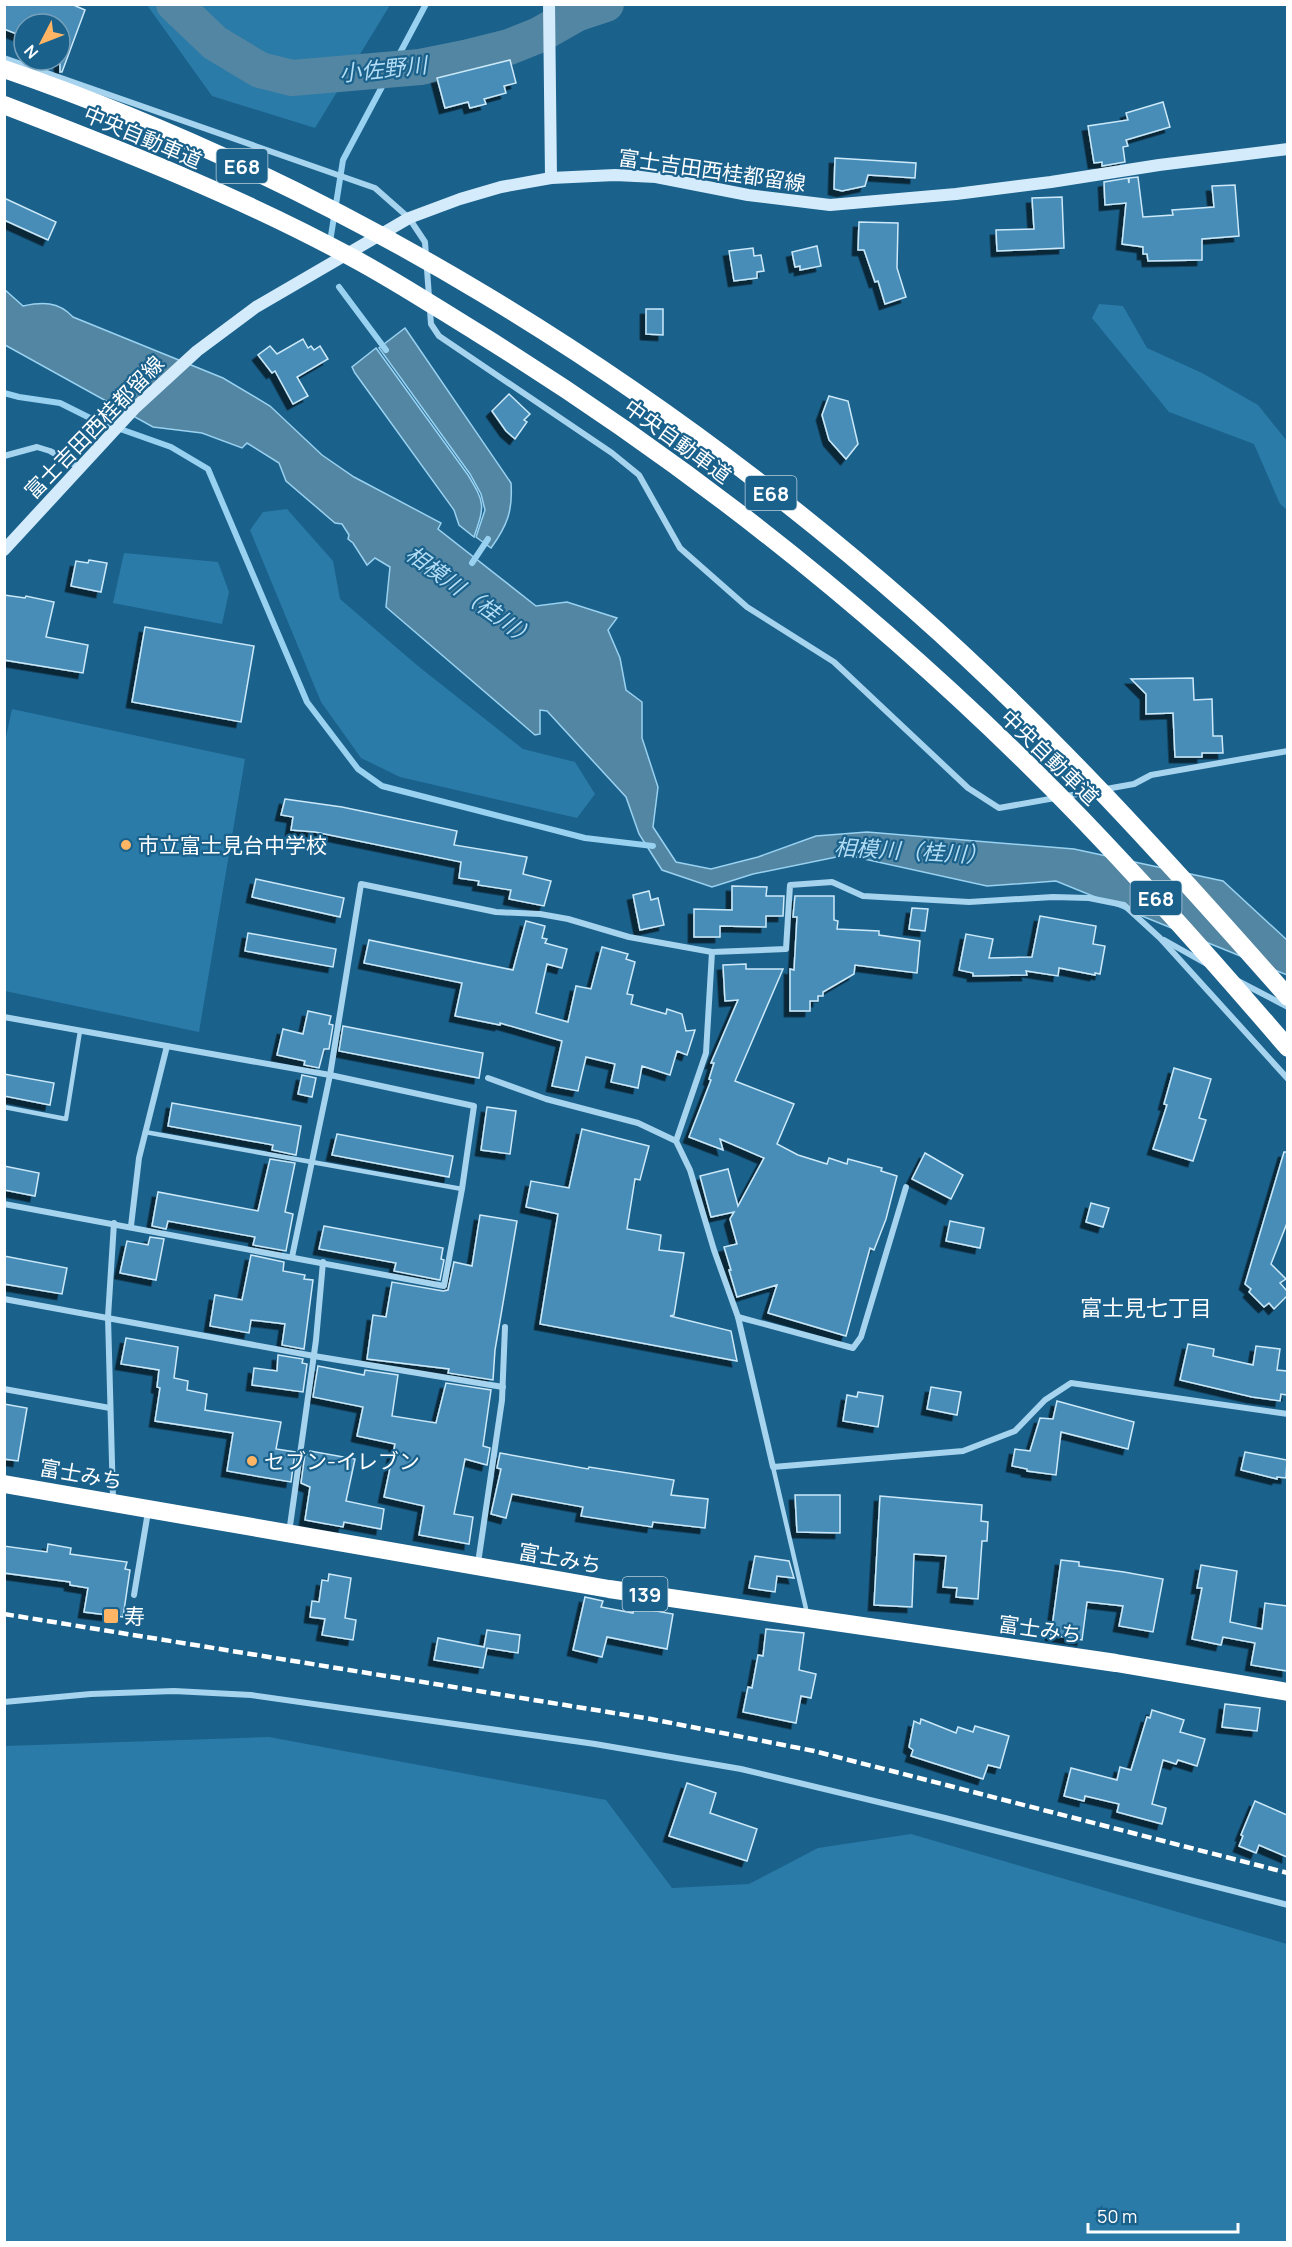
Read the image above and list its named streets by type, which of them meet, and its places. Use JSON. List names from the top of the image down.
{
  "streets": {
    "highway": [
      "中央自動車道",
      "E68",
      "富士みち",
      "139"
    ],
    "main road": ["富士吉田西桂都留線"]
  },
  "districts": ["富士見七丁目"],
  "water": ["小佐野川", "相模川（桂川）"],
  "places": {
    "other": ["市立富士見台中学校", "セブン-イレブン"],
    "transit": ["寿"]
  },
  "scale_bar": "50 m",
  "north": "bottom left"
}
